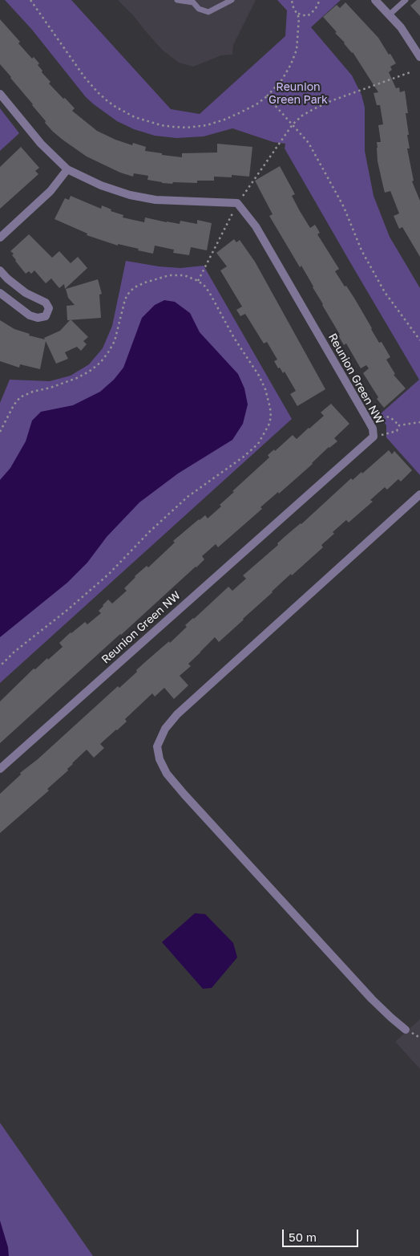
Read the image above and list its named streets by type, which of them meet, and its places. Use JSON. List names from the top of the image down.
{
  "streets": {
    "street": ["Reunion Green NW"]
  },
  "parks": ["Reunion Green Park"],
  "scale_bar": "50 m"
}
